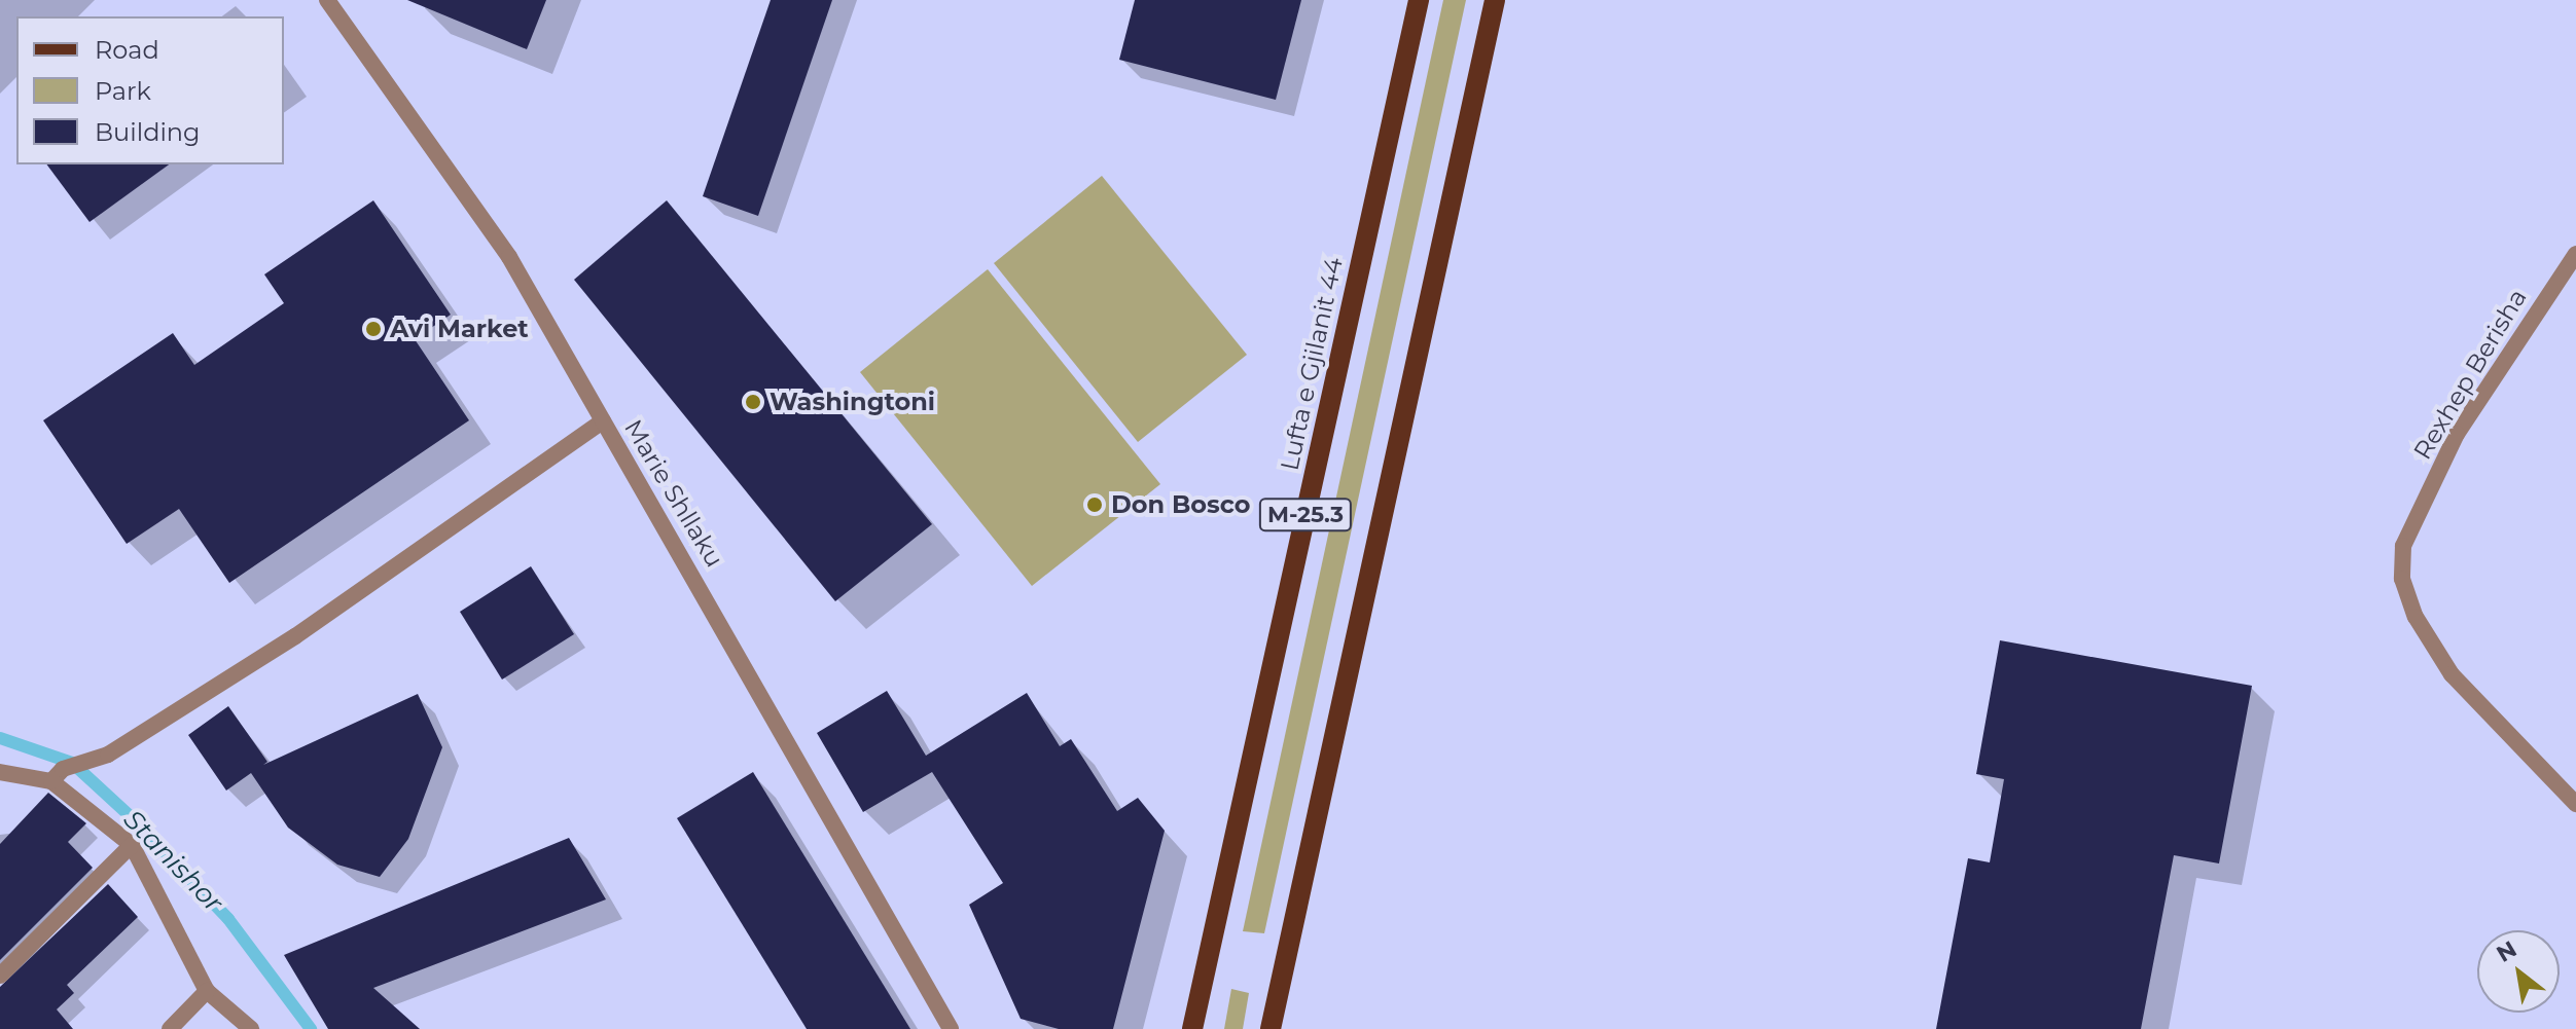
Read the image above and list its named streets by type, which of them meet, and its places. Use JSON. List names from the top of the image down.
{
  "streets": {
    "main road": ["Lufta e Gjilanit 44", "M-25.3"],
    "street": ["Rexhep Berisha", "Marie Shllaku"]
  },
  "water": ["Stanishor"],
  "places": ["Avi Market", "Washingtoni", "Don Bosco"],
  "legend": ["Road", "Park", "Building"],
  "north": "top left"
}
